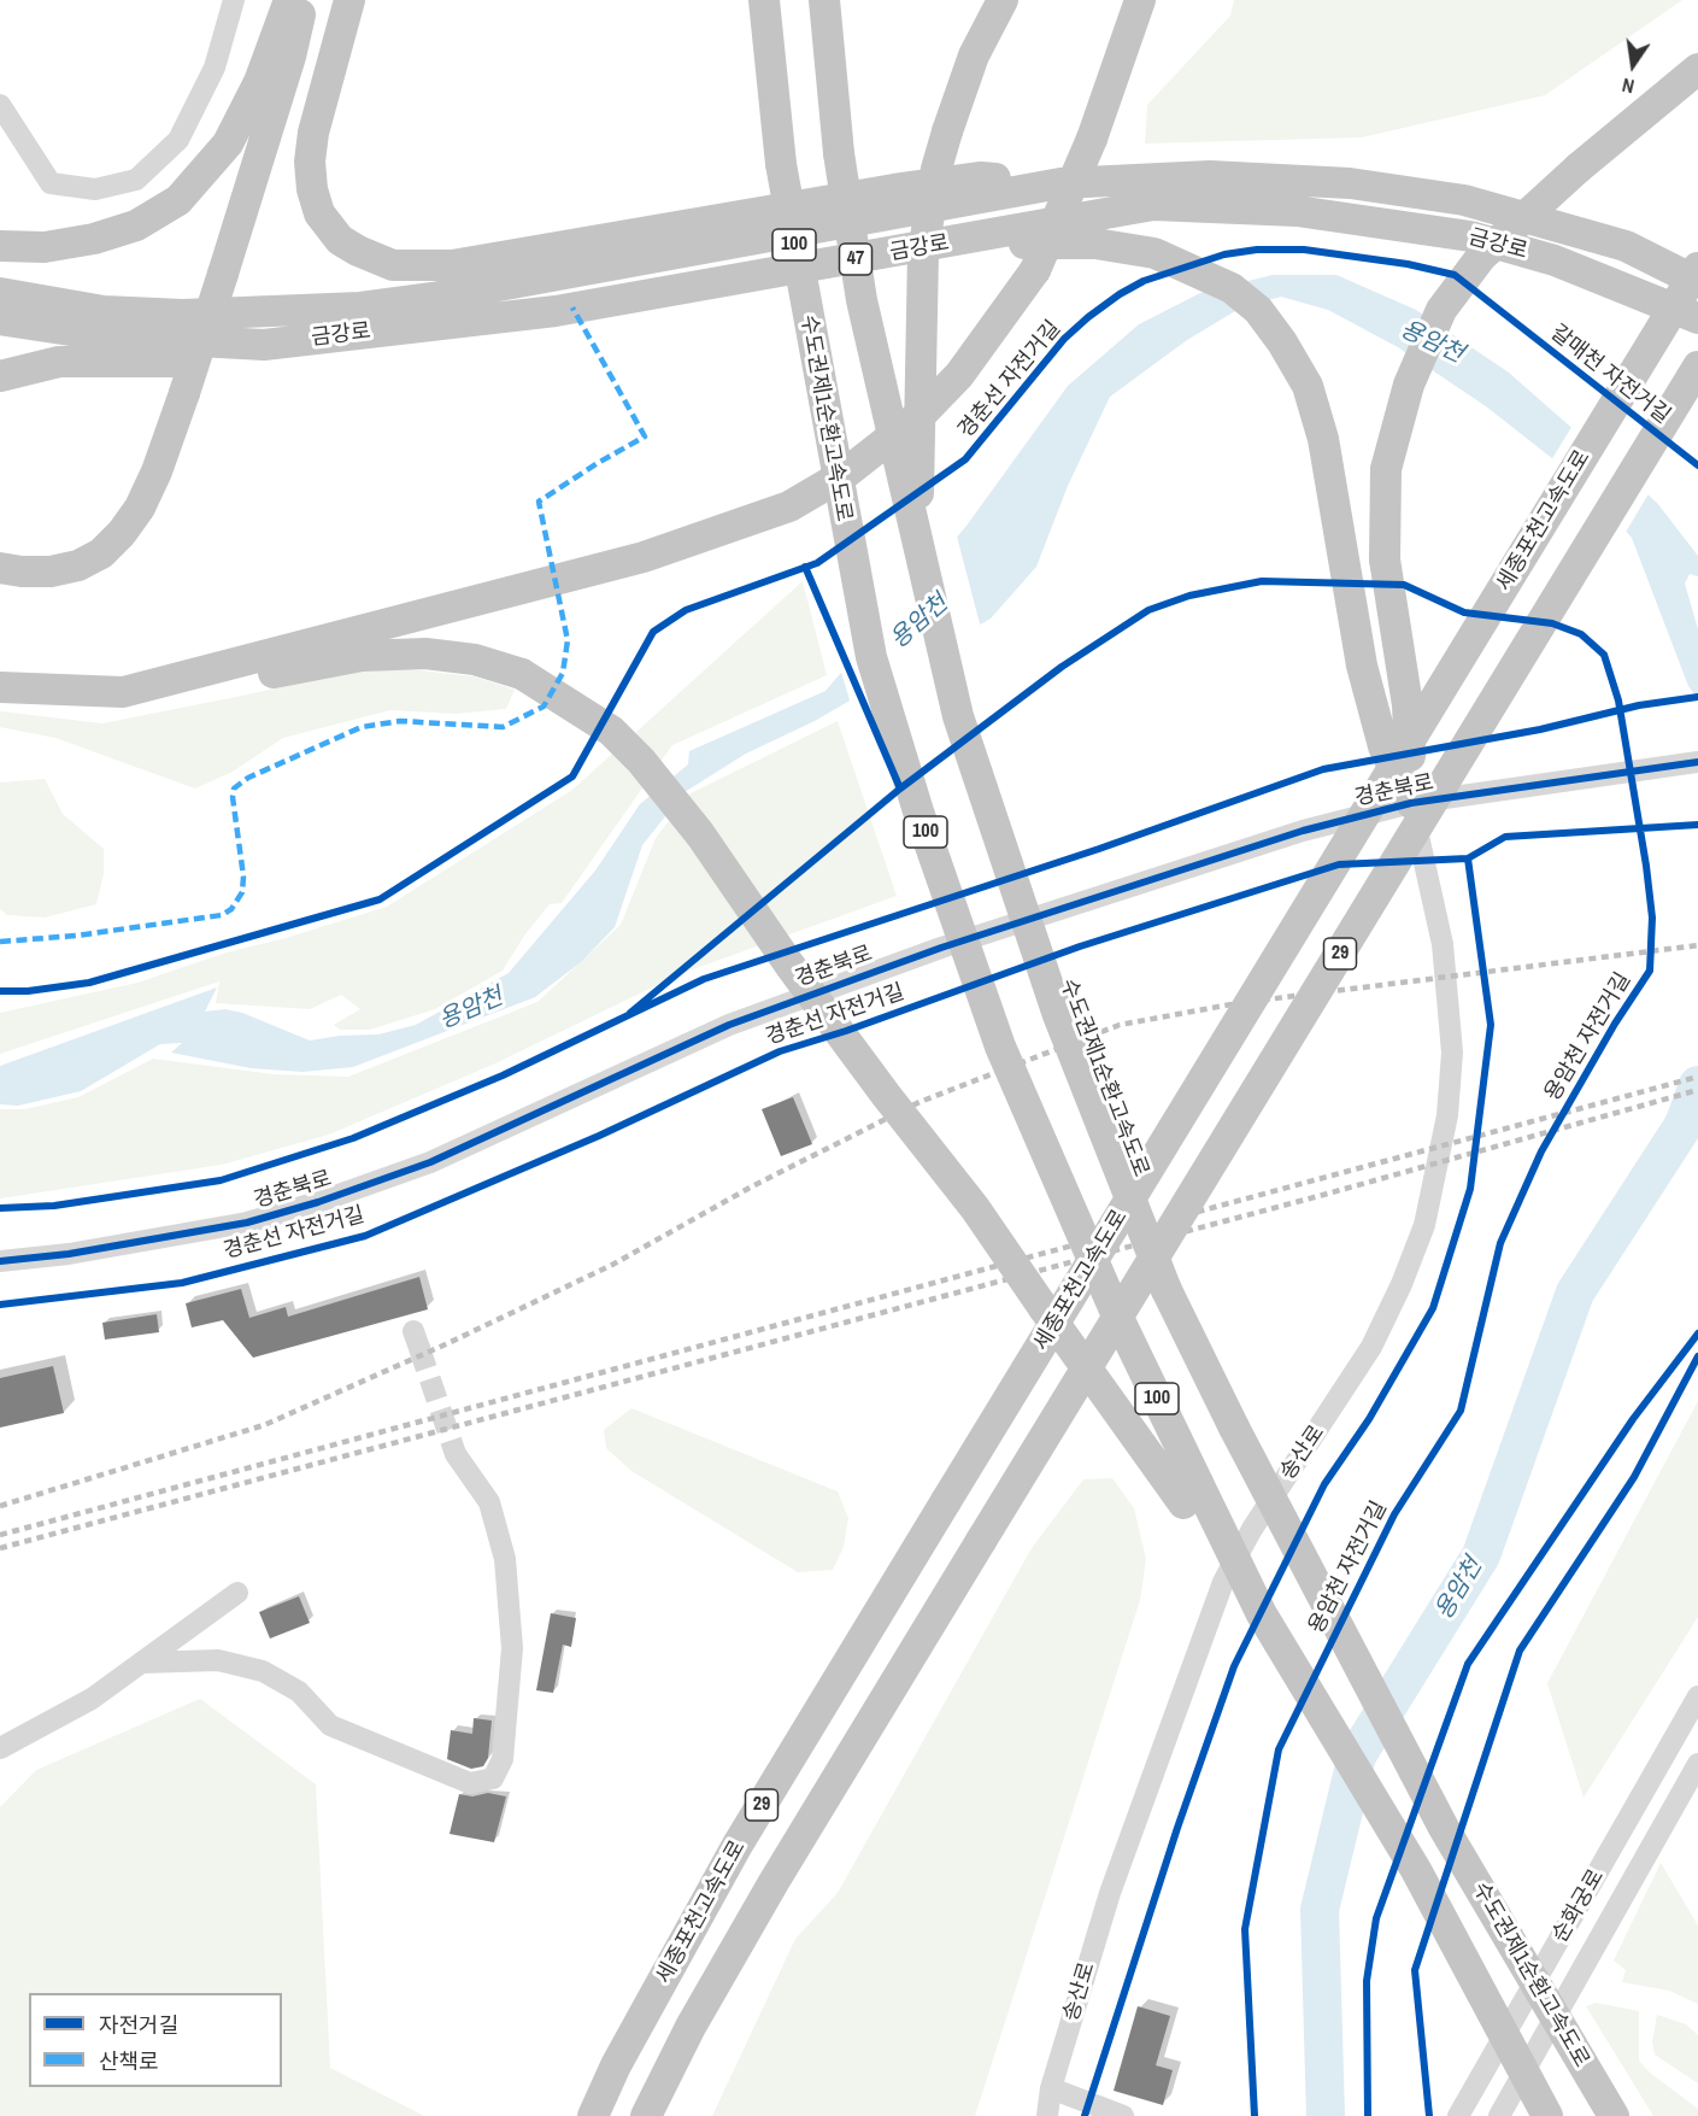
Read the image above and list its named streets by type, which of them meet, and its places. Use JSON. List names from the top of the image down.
{
  "streets": {
    "highway": [
      "100",
      "금강로",
      "47",
      "수도권제1순환고속도로",
      "세종포천고속도로",
      "29"
    ],
    "street": ["경춘북로", "송산로", "순화궁로"],
    "cycle path": ["갈매천 자전거길", "경춘선 자전거길", "용암천 자전거길"]
  },
  "crossings": [
    ["경춘북로", "송산로"]
  ],
  "water": ["용암천"],
  "legend": ["자전거길", "산책로"],
  "north": "bottom"
}
